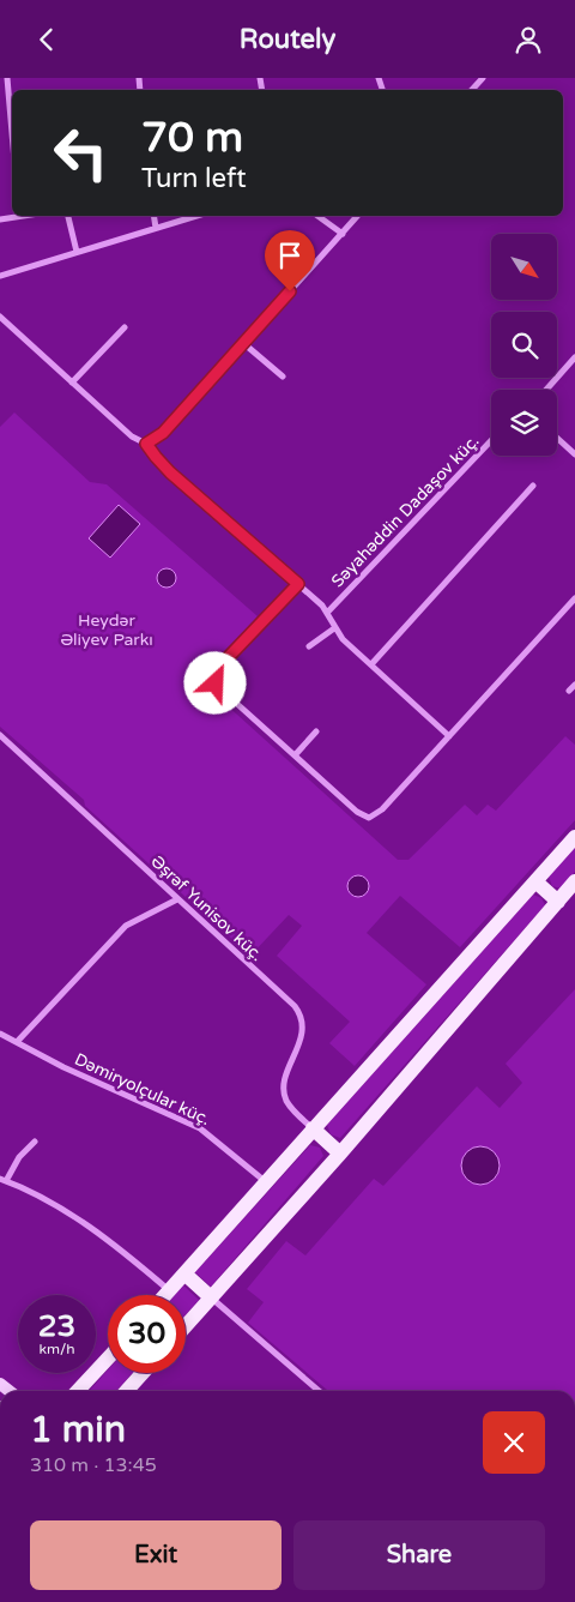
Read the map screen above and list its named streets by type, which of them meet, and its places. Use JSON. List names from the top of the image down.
{
  "streets": {
    "street": ["Səyahəddin Dadaşov küç.", "Əşrəf Yunisov küç.", "Dəmiryolçular küç."]
  },
  "parks": ["Heydər Əliyev Parkı"],
  "north": "bottom right",
  "page": {
    "header": "Routely",
    "turn": ["70 m", "Turn left"],
    "speed": "23 km/h",
    "limit": "30",
    "heading": ["1 min", "310 m · 13:45"],
    "buttons": ["Exit", "Share"]
  }
}
